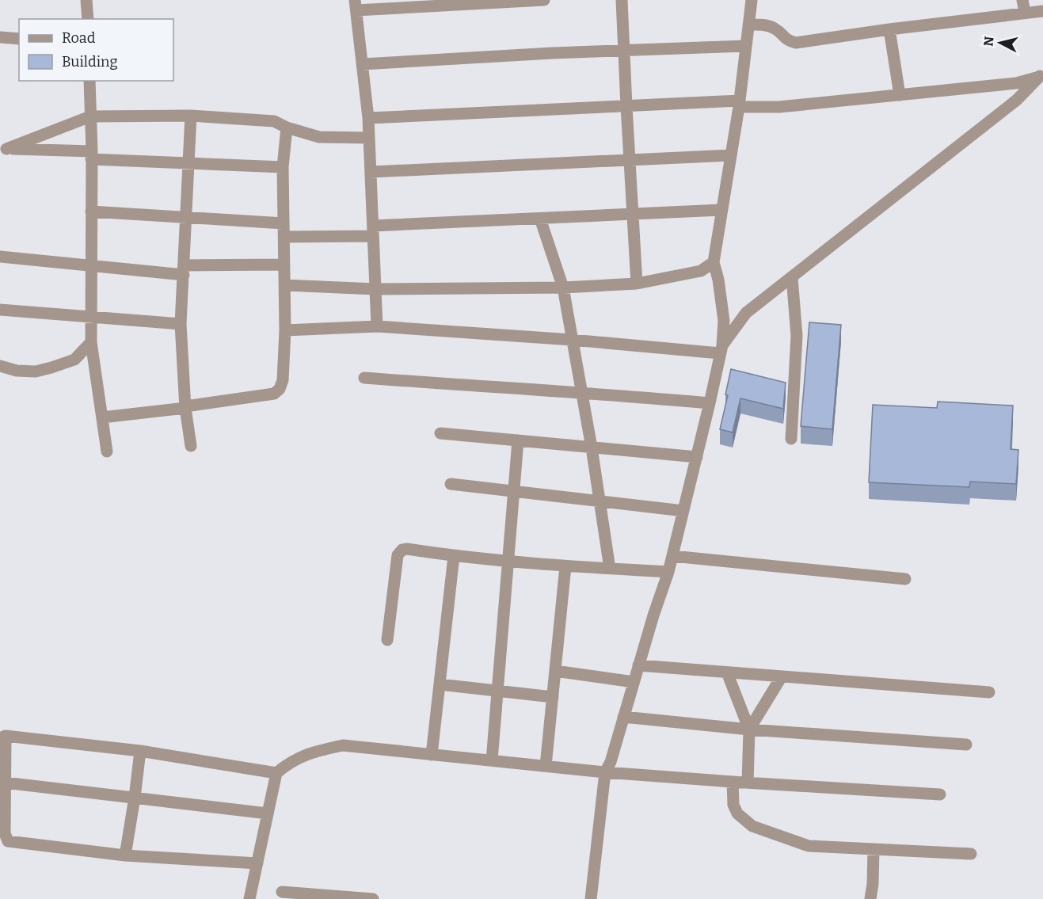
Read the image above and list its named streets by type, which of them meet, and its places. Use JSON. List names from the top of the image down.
{
  "legend": ["Road", "Building"],
  "north": "left"
}
